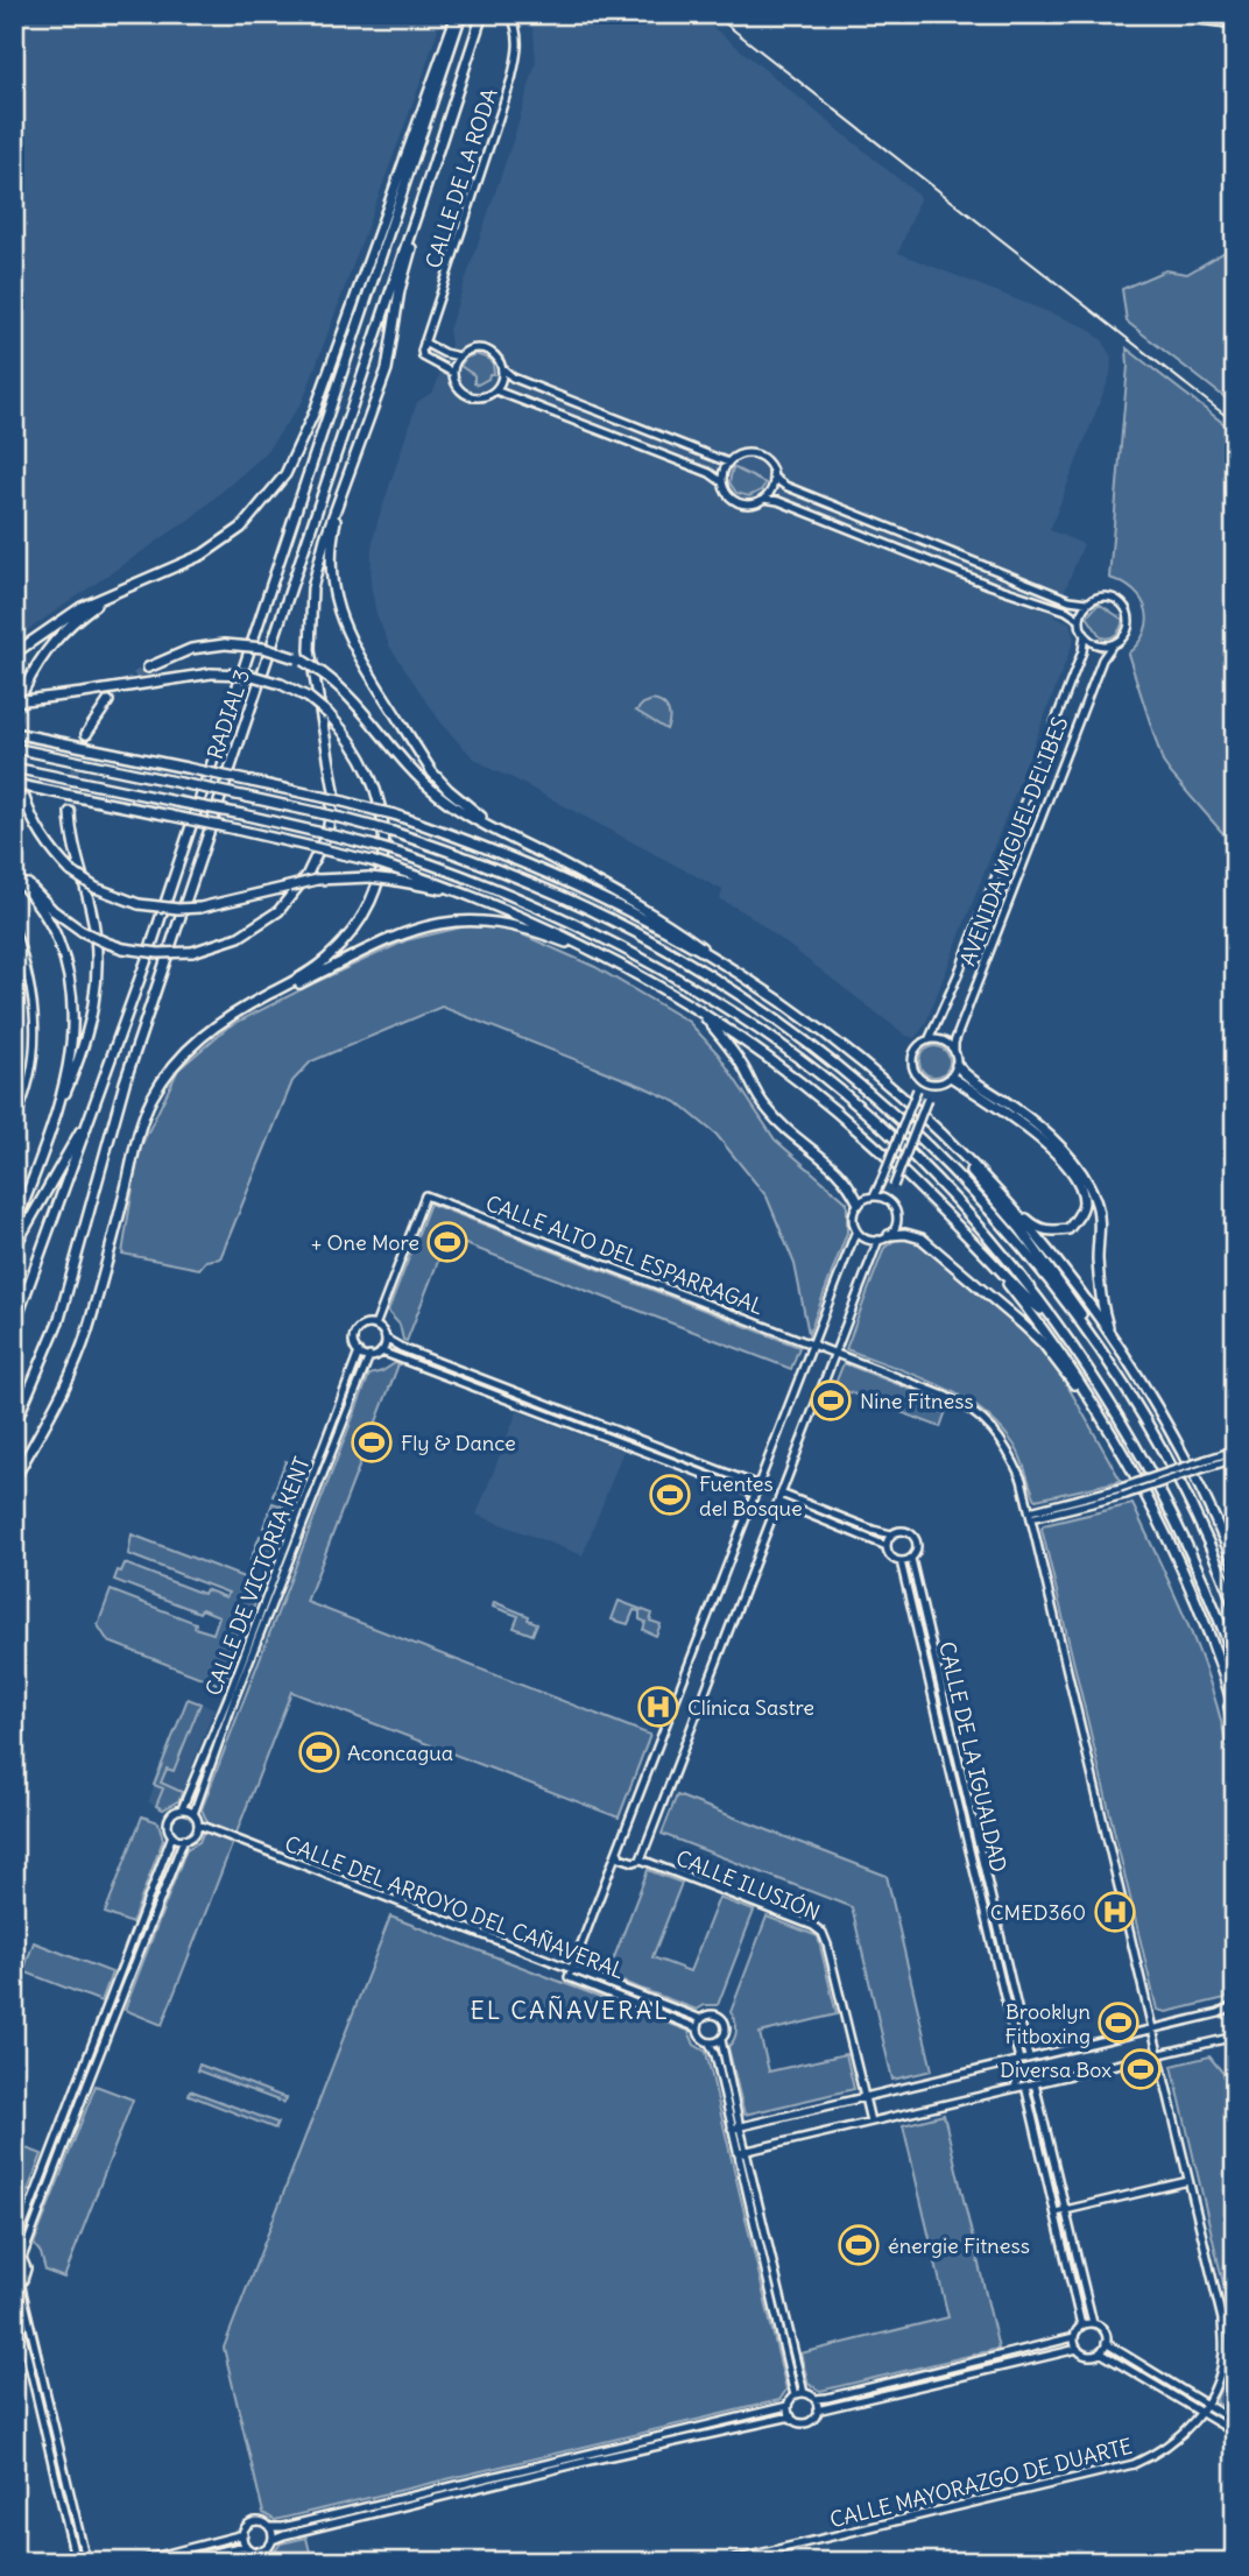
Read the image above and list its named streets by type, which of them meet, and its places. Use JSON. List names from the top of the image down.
{
  "streets": {
    "highway": ["RADIAL 3"],
    "main road": [
      "CALLE DE LA RODA",
      "AVENIDA MIGUEL DELIBES",
      "CALLE ALTO DEL ESPARRAGAL",
      "CALLE DE VICTORIA KENT",
      "CALLE DE LA IGUALDAD",
      "CALLE ILUSIÓN",
      "CALLE DEL ARROYO DEL CAÑAVERAL",
      "CALLE MAYORAZGO DE DUARTE"
    ]
  },
  "crossings": [
    ["CALLE ALTO DEL ESPARRAGAL", "CALLE DE VICTORIA KENT"],
    ["CALLE ALTO DEL ESPARRAGAL", "CALLE MAYORAZGO DE DUARTE"],
    ["CALLE DE VICTORIA KENT", "CALLE DEL ARROYO DEL CAÑAVERAL"]
  ],
  "districts": ["EL CAÑAVERAL"],
  "places": {
    "sports": [
      "+ One More",
      "Nine Fitness",
      "Fly & Dance",
      "Fuentes del Bosque",
      "Aconcagua",
      "Brooklyn Fitboxing",
      "Diversa Box",
      "énergie Fitness"
    ],
    "hospital": ["Clínica Sastre", "CMED360"]
  }
}
